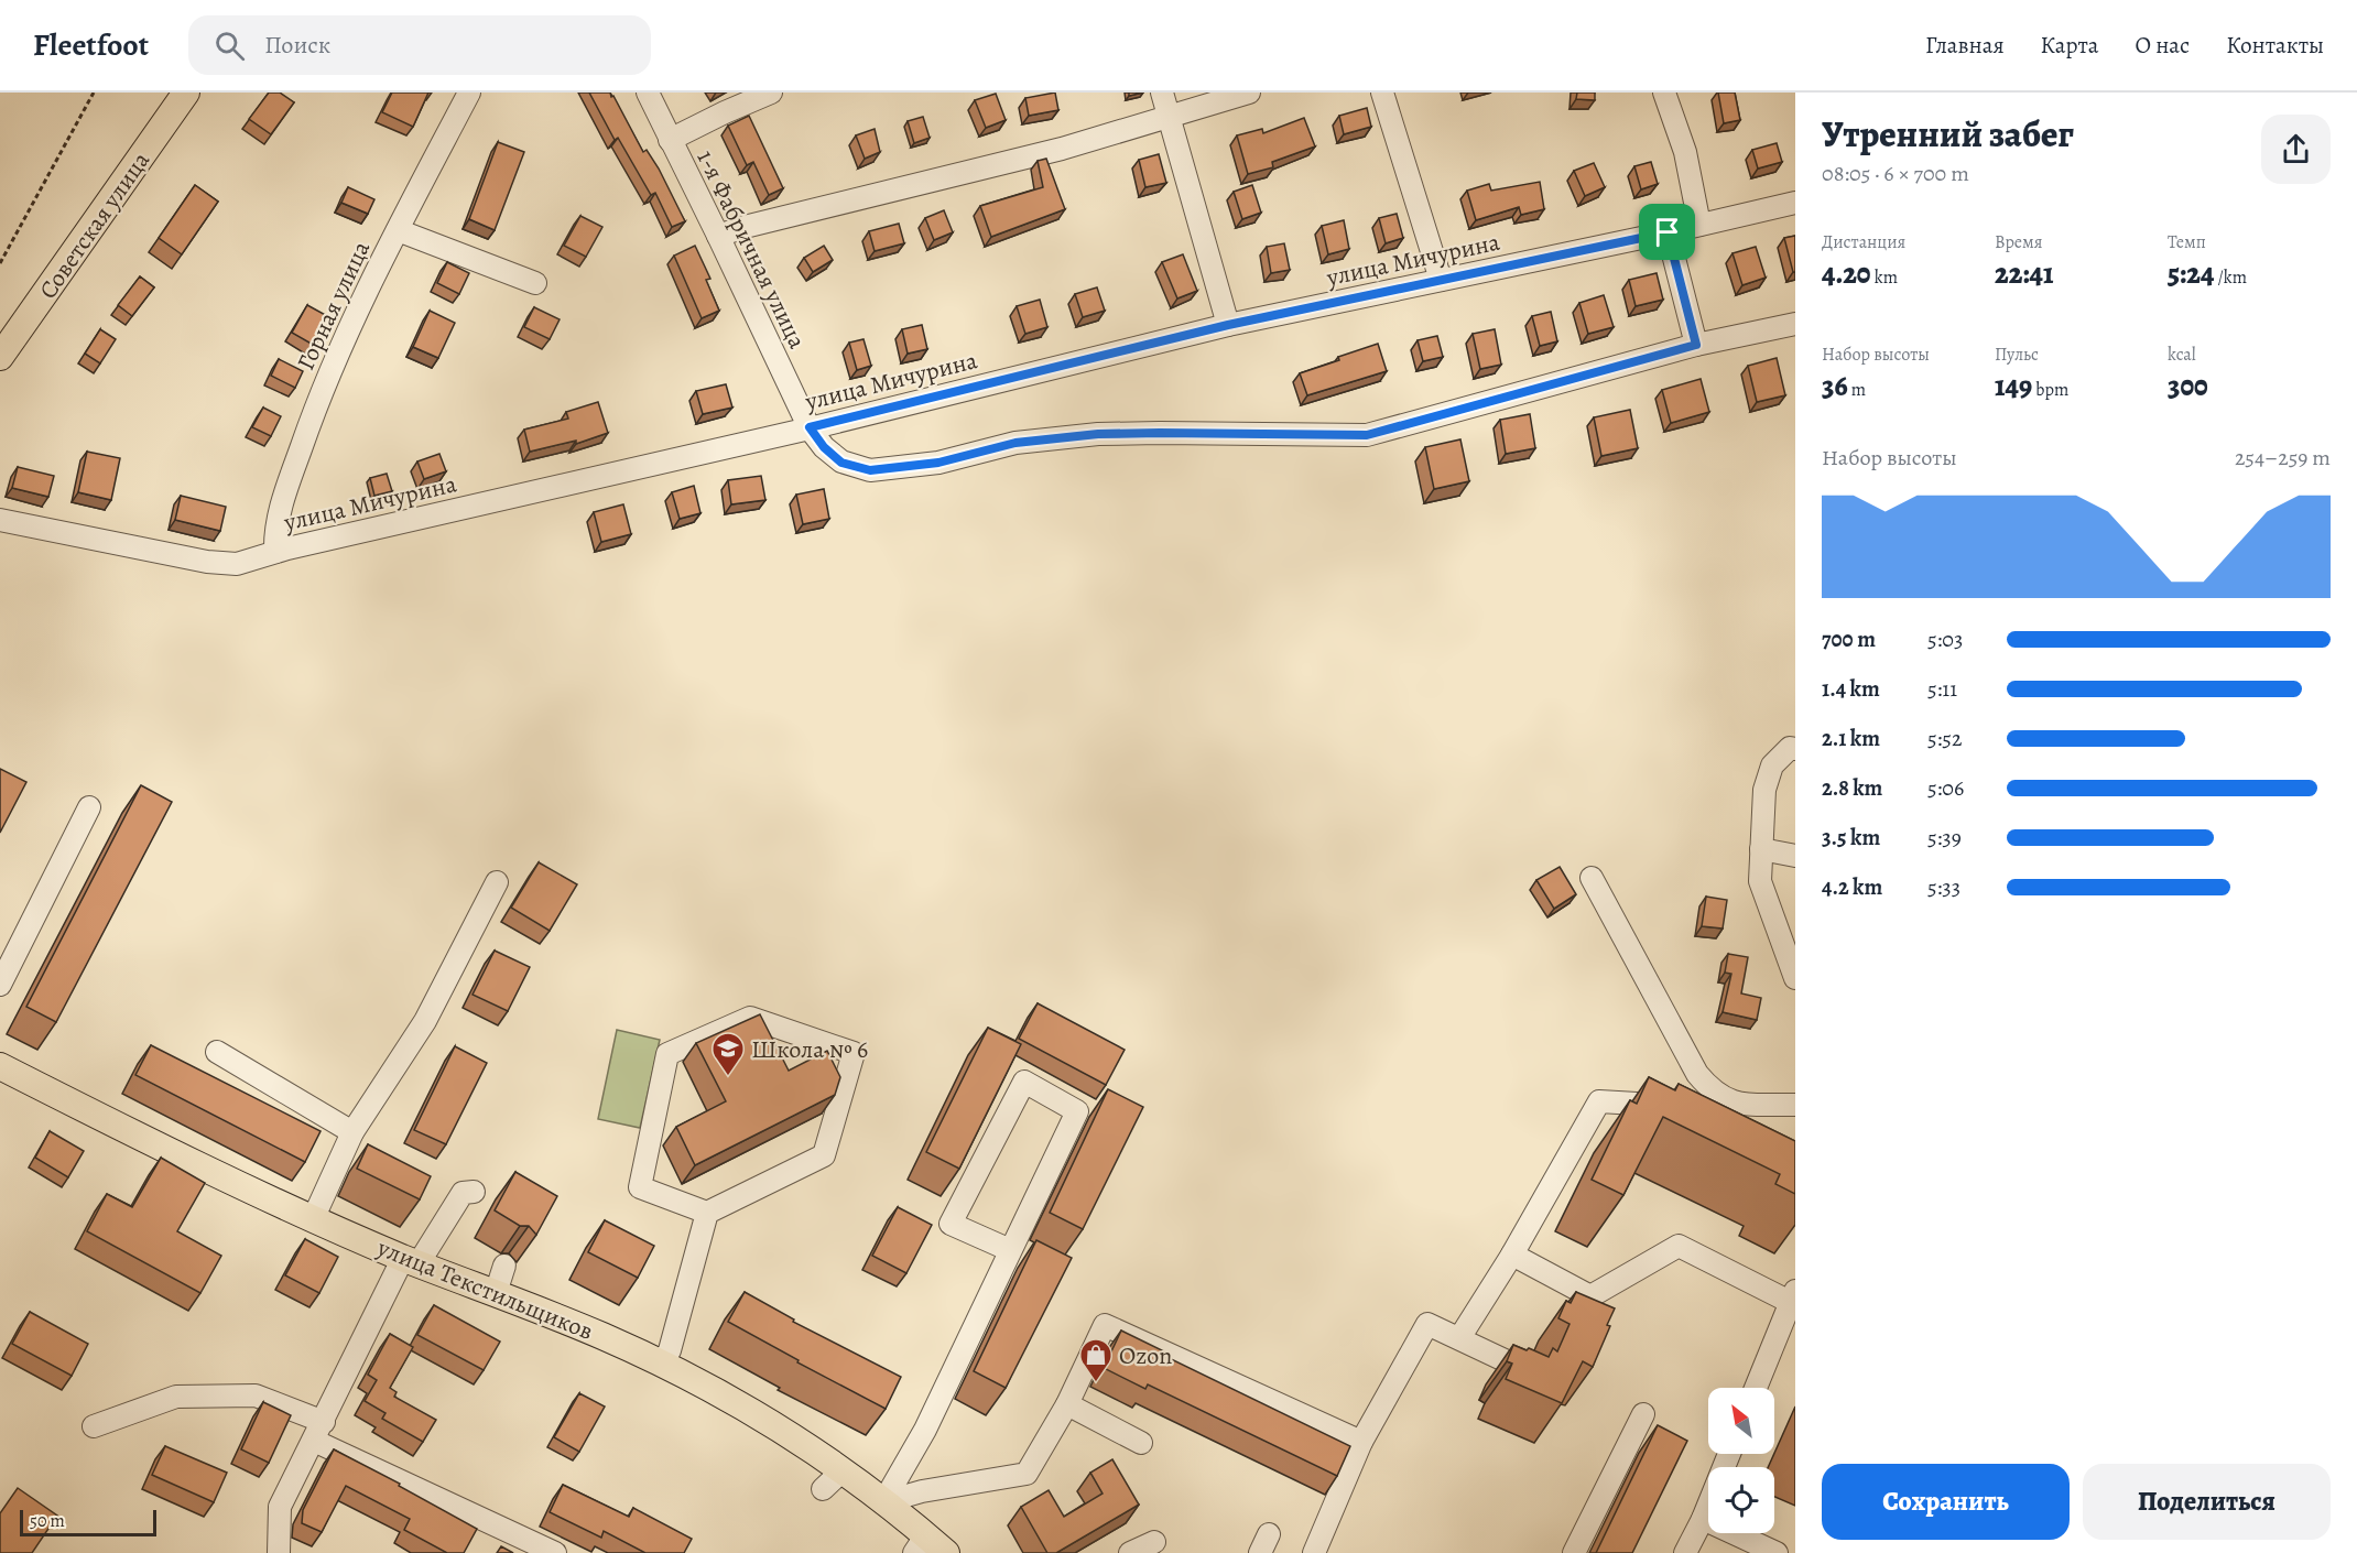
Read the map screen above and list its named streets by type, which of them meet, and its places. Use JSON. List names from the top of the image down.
{
  "streets": {
    "main road": ["Советская улица", "улица Текстильщиков"],
    "street": ["1-я Фабричная улица", "улица Мичурина", "Горная улица"]
  },
  "crossings": [
    ["1-я Фабричная улица", "улица Мичурина"],
    ["улица Мичурина", "Горная улица"]
  ],
  "places": {
    "school or university": ["Школа № 6"],
    "shop": ["Ozon"]
  },
  "scale_bar": "50 m",
  "north": "top left",
  "page": {
    "header": "Fleetfoot",
    "search": "Поиск",
    "nav": [
      "Главная",
      "Карта",
      "О нас",
      "Контакты"
    ],
    "heading": ["Утренний забег", "08:05 · 6 × 700 m"],
    "stats": [
      ["Дистанция", "4.20 km"],
      ["Время", "22:41"],
      ["Темп", "5:24 /km"],
      ["Набор высоты", "36 m"],
      ["Пульс", "149 bpm"],
      ["kcal", "300"]
    ],
    "chart": ["Набор высоты", "254–259 m"],
    "list": [
      {
        "name": "700 m",
        "note": "5:03"
      },
      {
        "name": "1.4 km",
        "note": "5:11"
      },
      {
        "name": "2.1 km",
        "note": "5:52"
      },
      {
        "name": "2.8 km",
        "note": "5:06"
      },
      {
        "name": "3.5 km",
        "note": "5:39"
      },
      {
        "name": "4.2 km",
        "note": "5:33"
      }
    ],
    "buttons": ["Сохранить", "Поделиться"],
    "scale": "50 m"
  }
}
